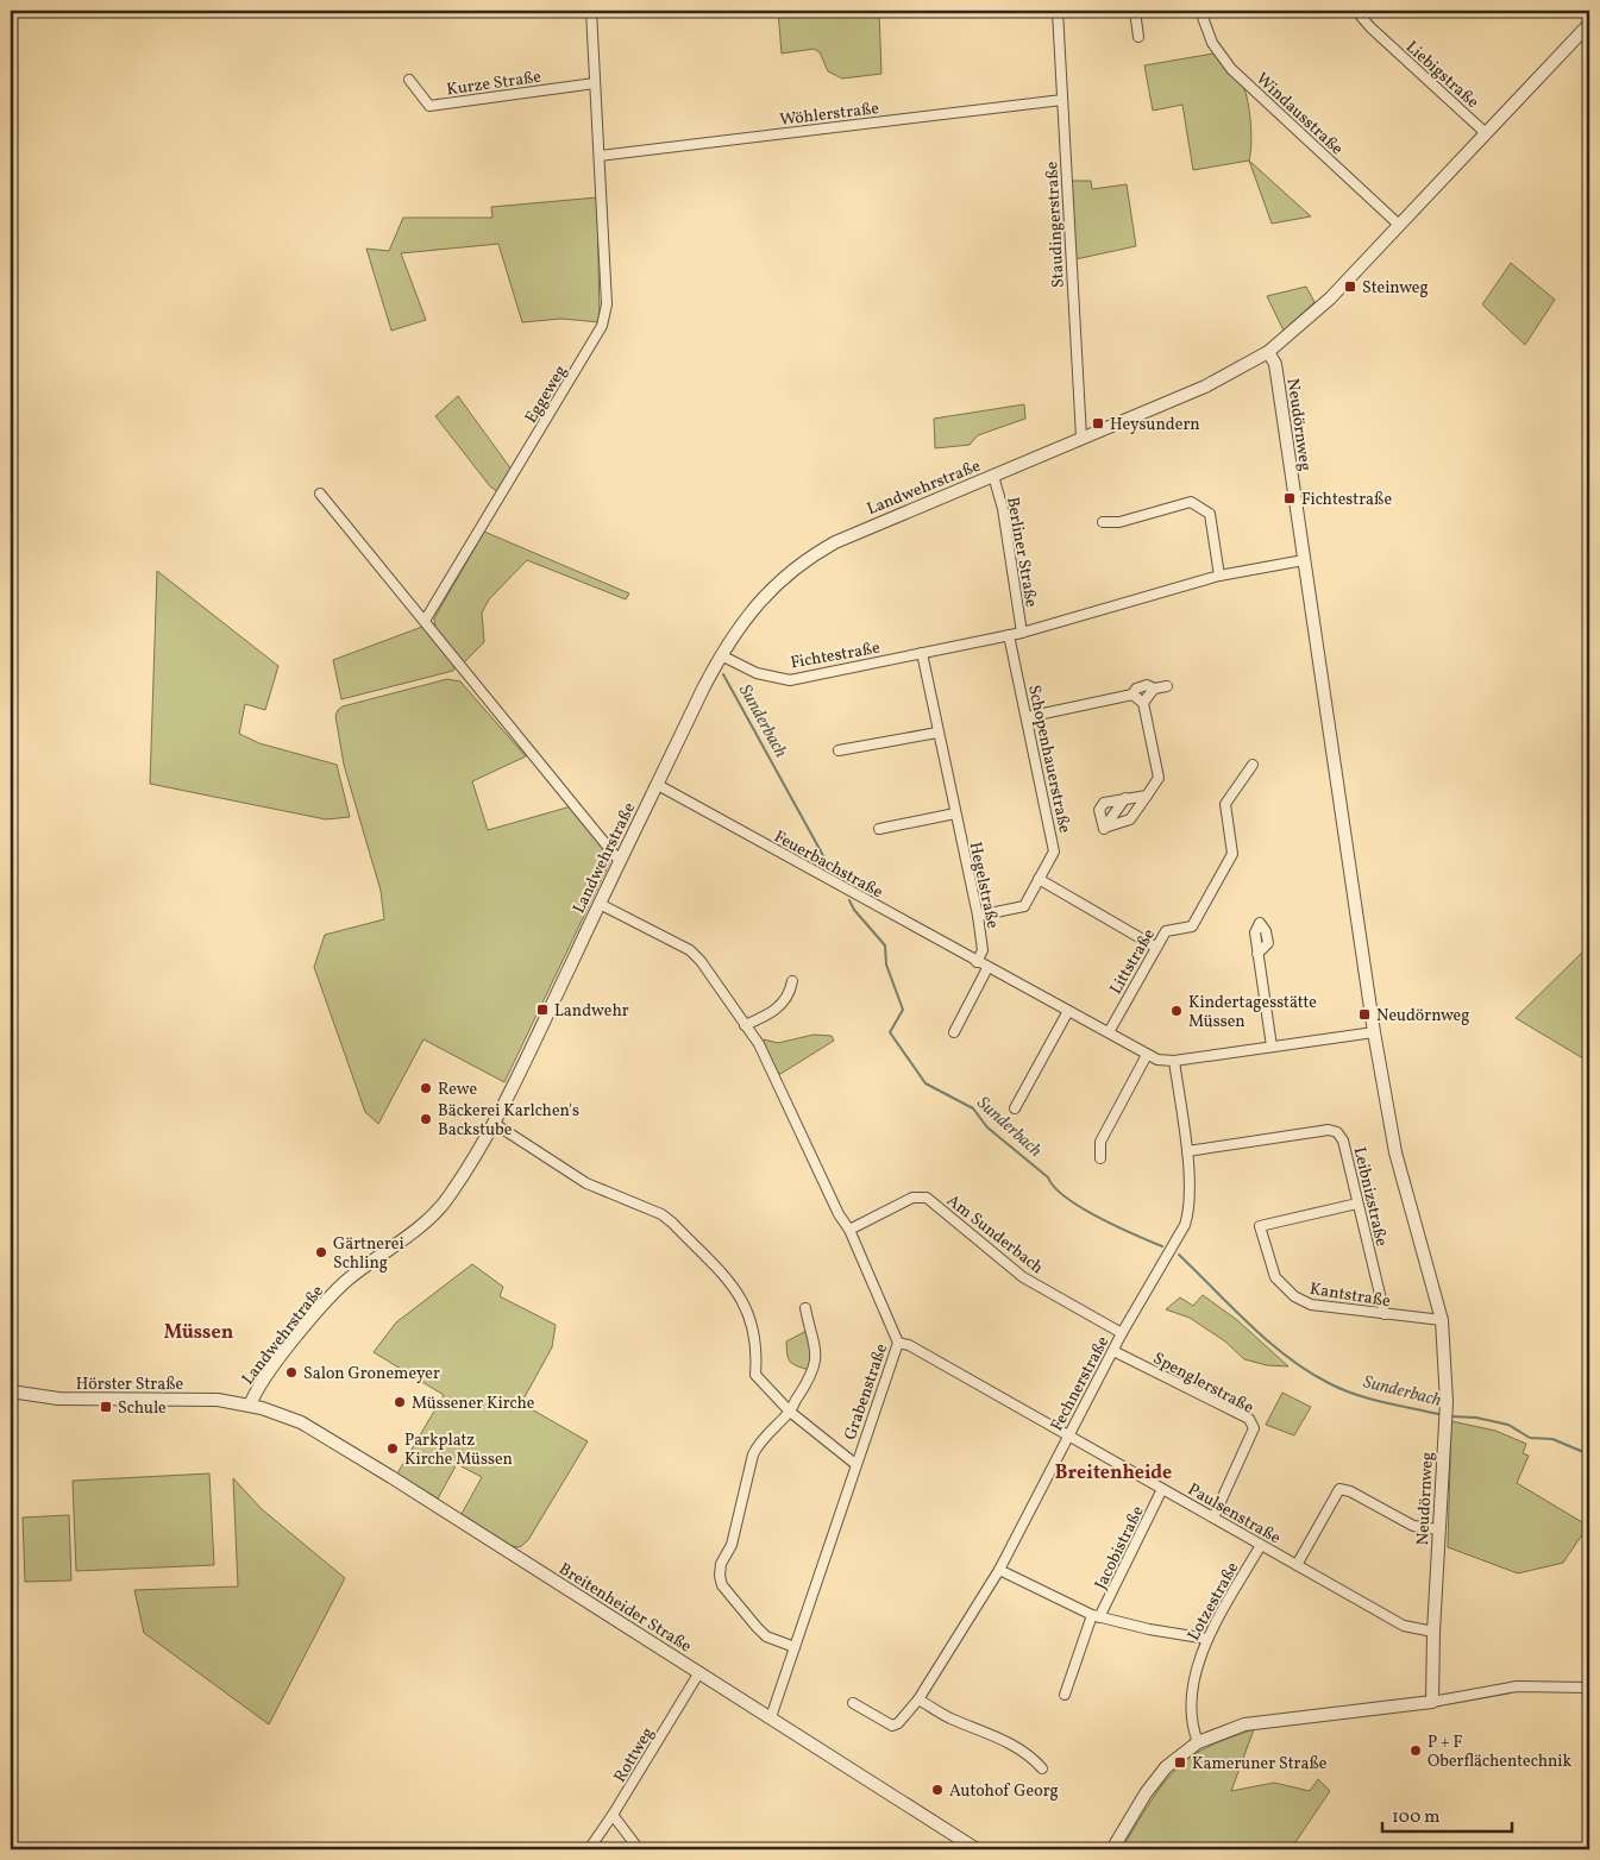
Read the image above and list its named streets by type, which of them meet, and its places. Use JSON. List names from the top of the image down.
{
  "streets": {
    "street": [
      "Liebigstraße",
      "Kurze Straße",
      "Wöhlerstraße",
      "Windausstraße",
      "Staudingerstraße",
      "Eggeweg",
      "Neudörnweg",
      "Landwehrstraße",
      "Berliner Straße",
      "Fichtestraße",
      "Schopenhauerstraße",
      "Feuerbachstraße",
      "Hegelstraße",
      "Littstraße",
      "Leibnizstraße",
      "Am Sunderbach",
      "Kantstraße",
      "Spenglerstraße",
      "Hörster Straße",
      "Fechnerstraße",
      "Grabenstraße",
      "Paulsenstraße",
      "Jacobistraße",
      "Lotzestraße",
      "Breitenheider Straße",
      "Rottweg"
    ]
  },
  "crossings": [
    ["Kurze Straße", "Eggeweg"],
    ["Wöhlerstraße", "Staudingerstraße"],
    ["Wöhlerstraße", "Eggeweg"],
    ["Staudingerstraße", "Landwehrstraße"],
    ["Neudörnweg", "Fichtestraße"],
    ["Neudörnweg", "Feuerbachstraße"],
    ["Neudörnweg", "Kantstraße"],
    ["Neudörnweg", "Paulsenstraße"],
    ["Landwehrstraße", "Berliner Straße"],
    ["Landwehrstraße", "Fichtestraße"],
    ["Landwehrstraße", "Feuerbachstraße"],
    ["Landwehrstraße", "Hörster Straße"],
    ["Landwehrstraße", "Grabenstraße"],
    ["Landwehrstraße", "Breitenheider Straße"],
    ["Berliner Straße", "Fichtestraße"],
    ["Fichtestraße", "Schopenhauerstraße"],
    ["Fichtestraße", "Hegelstraße"],
    ["Schopenhauerstraße", "Hegelstraße"],
    ["Feuerbachstraße", "Hegelstraße"],
    ["Feuerbachstraße", "Littstraße"],
    ["Feuerbachstraße", "Fechnerstraße"],
    ["Leibnizstraße", "Kantstraße"],
    ["Leibnizstraße", "Fechnerstraße"],
    ["Am Sunderbach", "Fechnerstraße"],
    ["Am Sunderbach", "Grabenstraße"],
    ["Spenglerstraße", "Fechnerstraße"],
    ["Spenglerstraße", "Paulsenstraße"],
    ["Hörster Straße", "Breitenheider Straße"],
    ["Fechnerstraße", "Paulsenstraße"],
    ["Grabenstraße", "Paulsenstraße"],
    ["Grabenstraße", "Breitenheider Straße"],
    ["Paulsenstraße", "Jacobistraße"],
    ["Paulsenstraße", "Lotzestraße"],
    ["Breitenheider Straße", "Rottweg"]
  ],
  "districts": ["Müssen", "Breitenheide"],
  "water": ["Sunderbach"],
  "places": {
    "transit": [
      "Steinweg",
      "Heysundern",
      "Fichtestraße",
      "Landwehr",
      "Neudörnweg",
      "Schule",
      "Kameruner Straße"
    ],
    "other": [
      "Kindertagesstätte Müssen",
      "Rewe",
      "Bäckerei Karlchen's Backstube",
      "Gärtnerei Schling",
      "Salon Gronemeyer",
      "Müssener Kirche",
      "Parkplatz Kirche Müssen",
      "P + F Oberflächentechnik",
      "Autohof Georg"
    ]
  },
  "scale_bar": "100 m"
}
